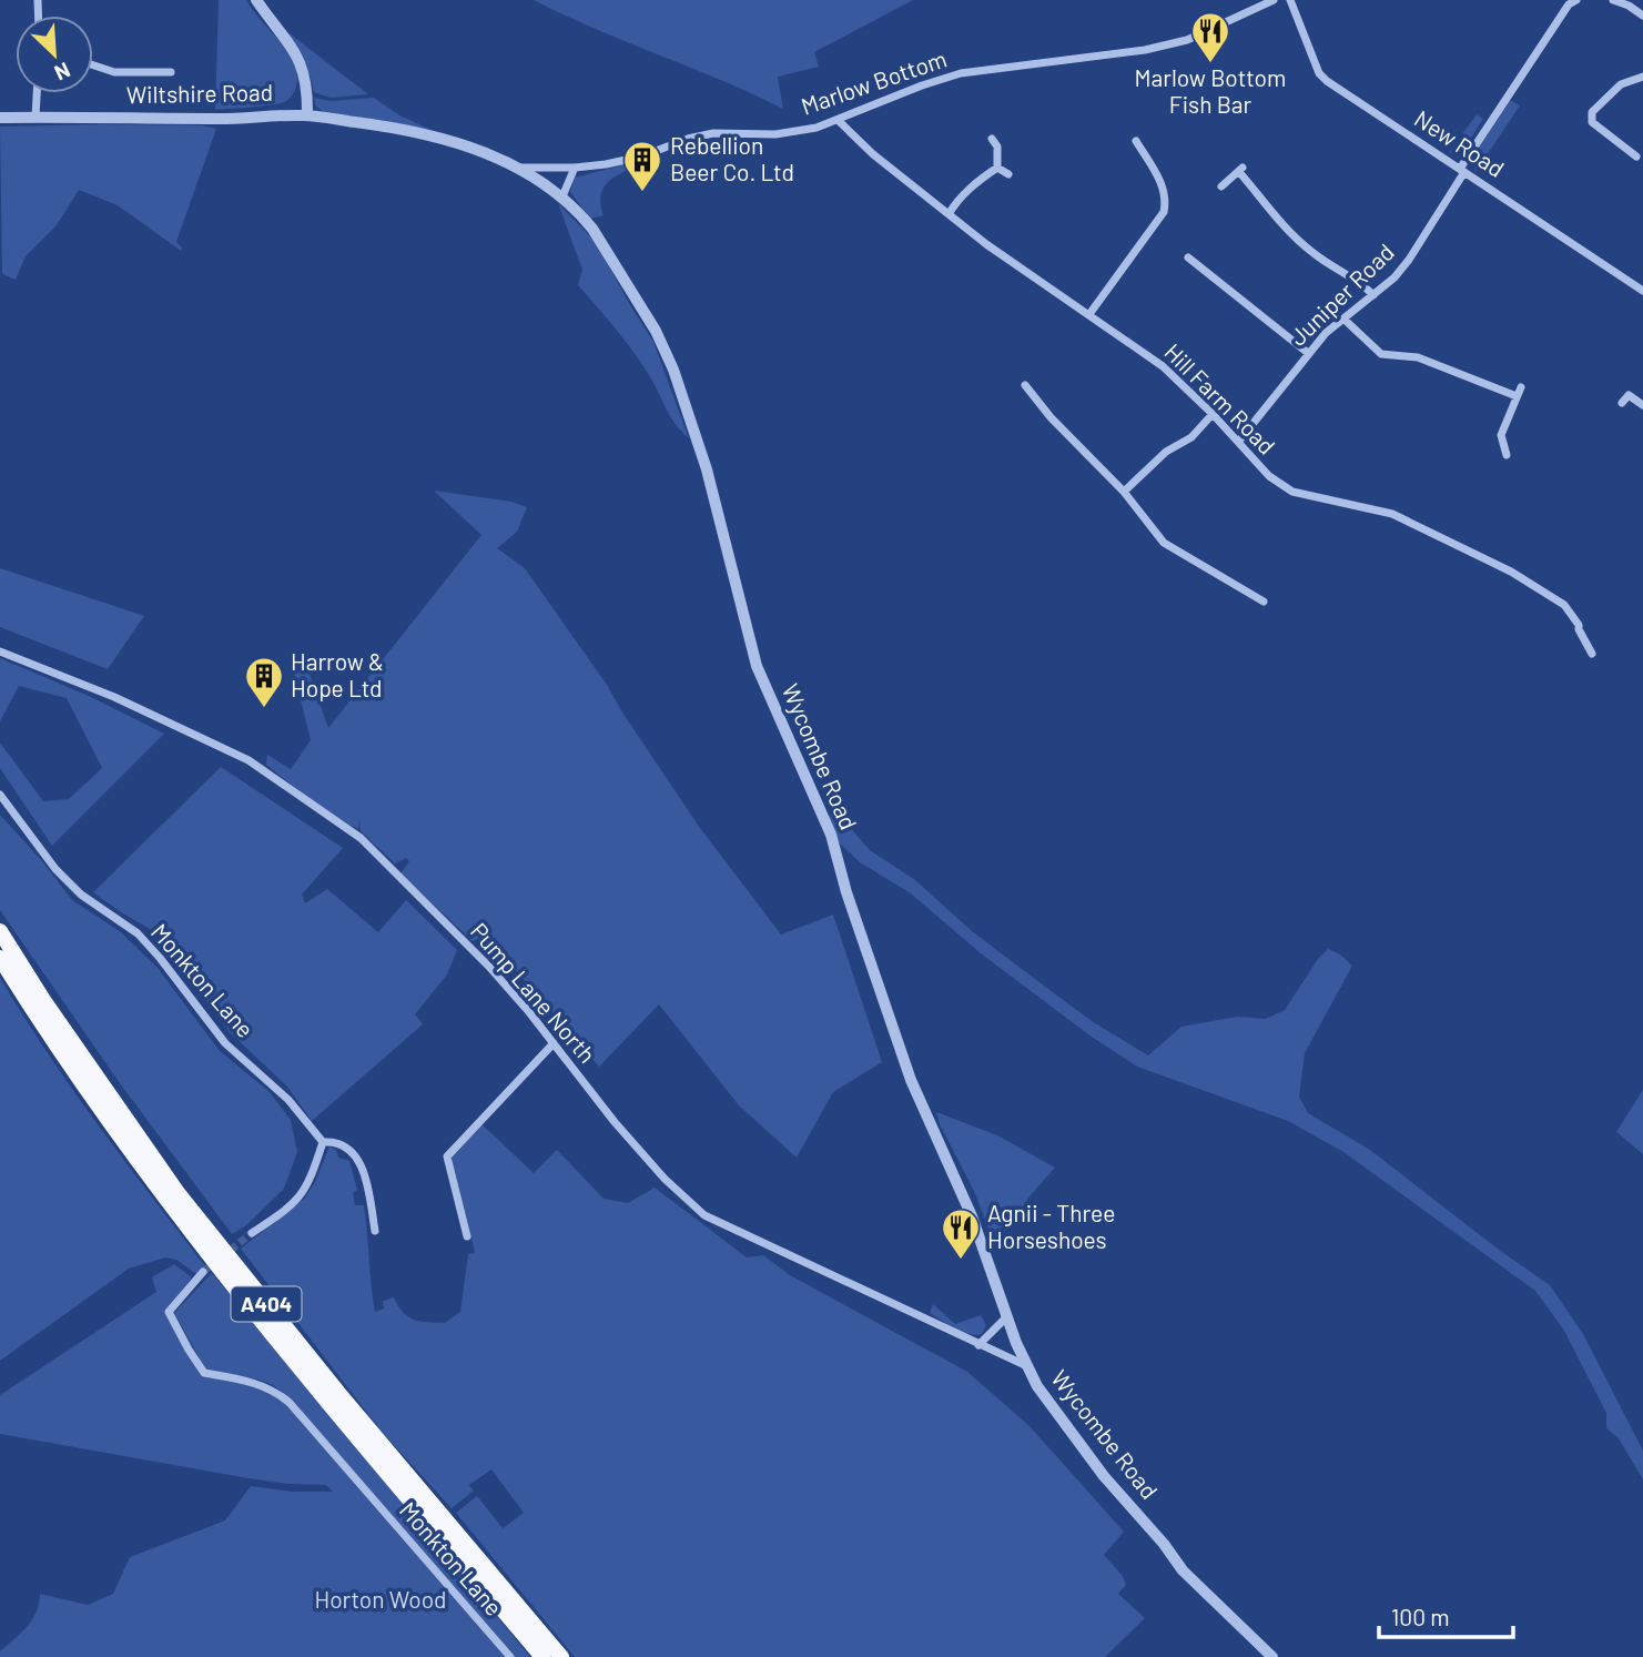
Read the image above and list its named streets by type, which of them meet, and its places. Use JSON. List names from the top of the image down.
{
  "streets": {
    "highway": ["A404"],
    "street": [
      "Marlow Bottom",
      "Wiltshire Road",
      "New Road",
      "Juniper Road",
      "Hill Farm Road",
      "Wycombe Road",
      "Monkton Lane",
      "Pump Lane North"
    ]
  },
  "crossings": [
    ["Marlow Bottom", "Hill Farm Road"],
    ["Marlow Bottom", "Wycombe Road"],
    ["Wiltshire Road", "Wycombe Road"],
    ["New Road", "Juniper Road"],
    ["Juniper Road", "Hill Farm Road"],
    ["Wycombe Road", "Pump Lane North"]
  ],
  "parks": ["Horton Wood"],
  "places": {
    "restaurant": ["Marlow Bottom Fish Bar", "Agnii - Three Horseshoes"],
    "building": ["Rebellion Beer Co. Ltd", "Harrow & Hope Ltd"]
  },
  "scale_bar": "100 m",
  "north": "bottom right"
}
